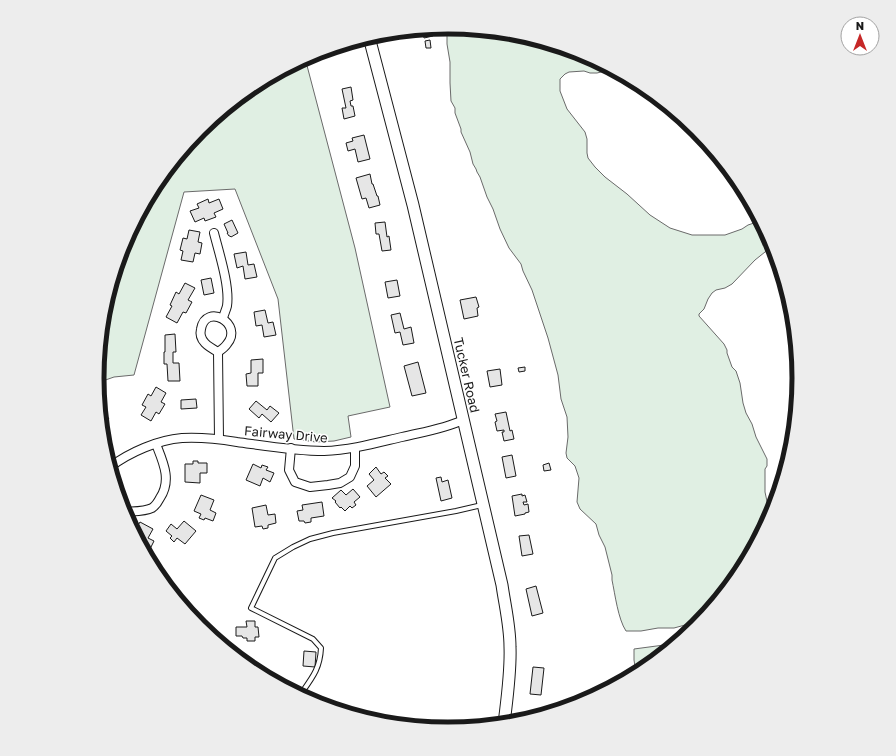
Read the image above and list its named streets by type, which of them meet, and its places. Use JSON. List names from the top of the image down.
{
  "streets": {
    "main road": ["Tucker Road"],
    "street": ["Fairway Drive"]
  },
  "crossings": [
    ["Tucker Road", "Fairway Drive"]
  ],
  "north": "top"
}
